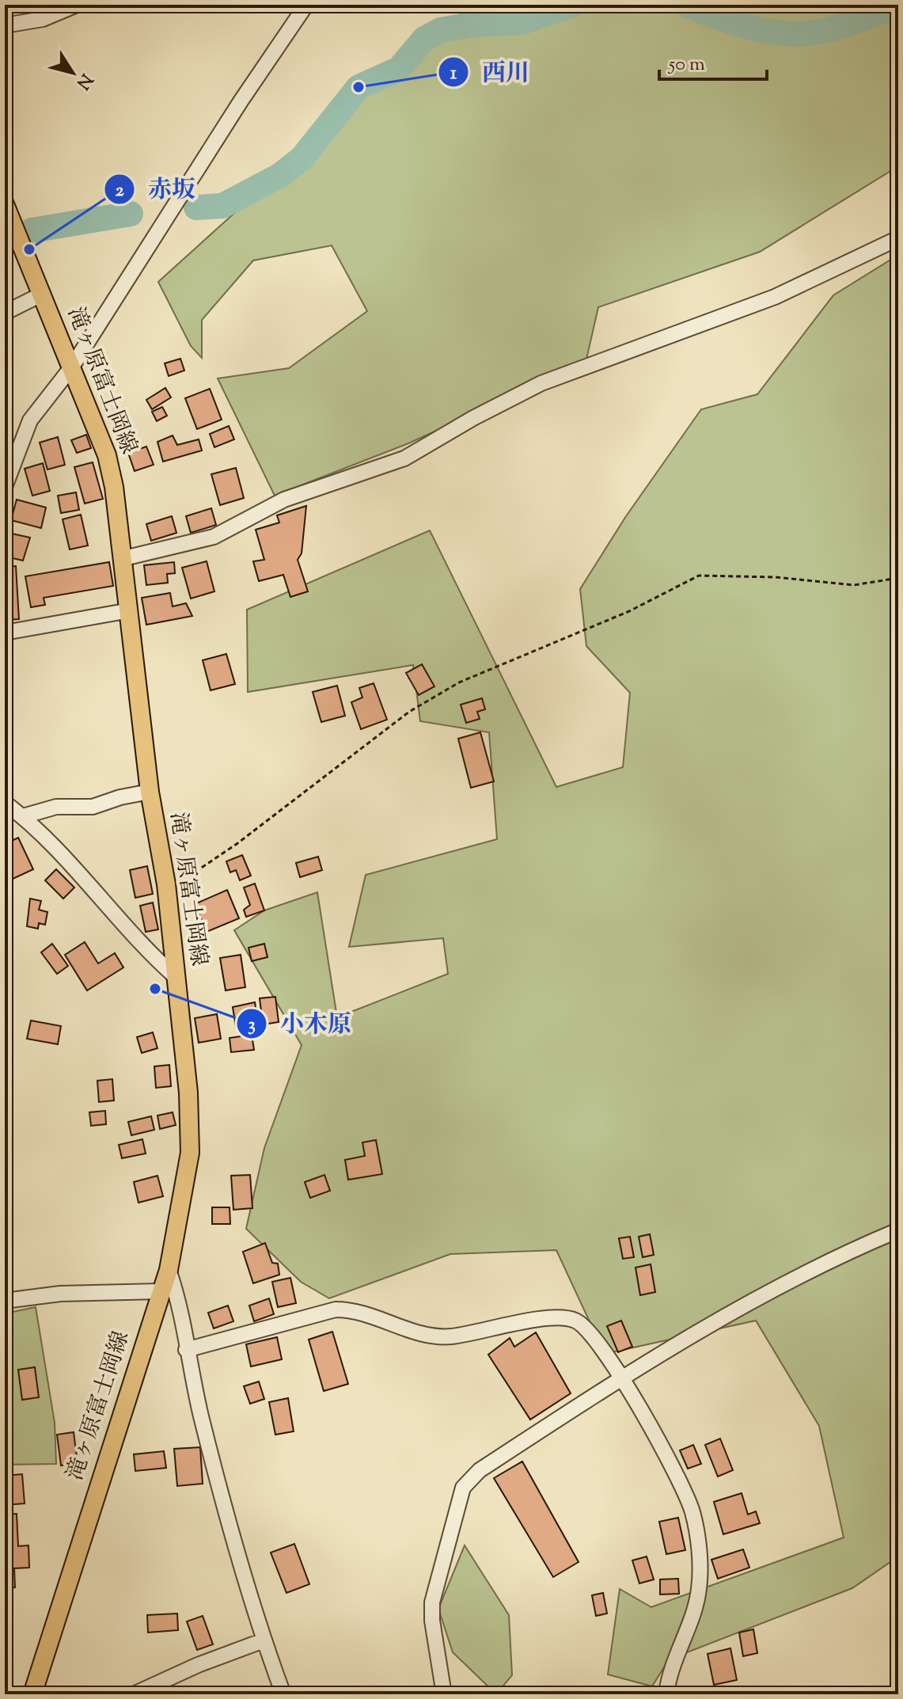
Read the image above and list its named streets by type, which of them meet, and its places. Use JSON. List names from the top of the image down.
{
  "streets": {
    "main road": ["滝ヶ原富士岡線"]
  },
  "places": ["西川", "赤坂", "小木原"],
  "scale_bar": "50 m",
  "north": "bottom right"
}
